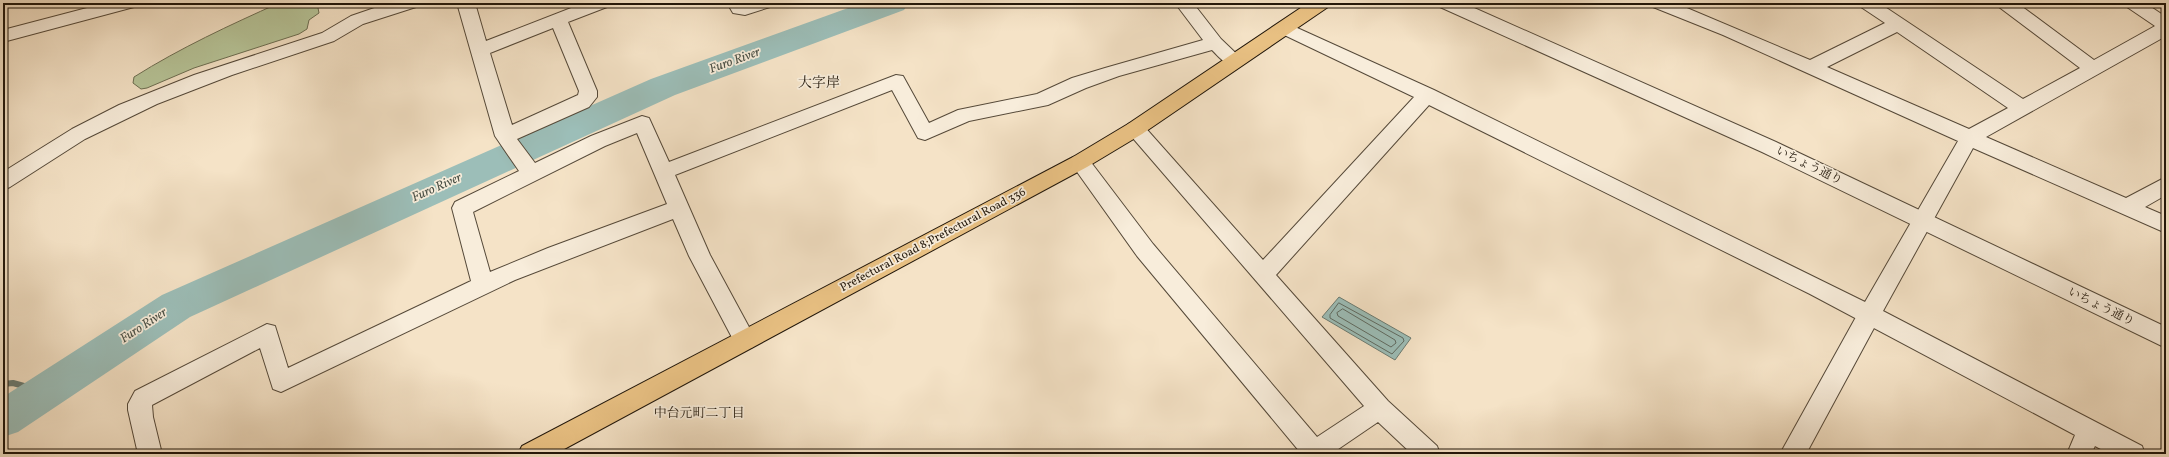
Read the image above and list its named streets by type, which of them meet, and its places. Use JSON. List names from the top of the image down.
{
  "streets": {
    "main road": ["Prefectural Road 8;Prefectural Road 336"],
    "street": ["いちょう通り"]
  },
  "districts": ["大字岸", "中台元町二丁目"],
  "water": ["Furo River"]
}
